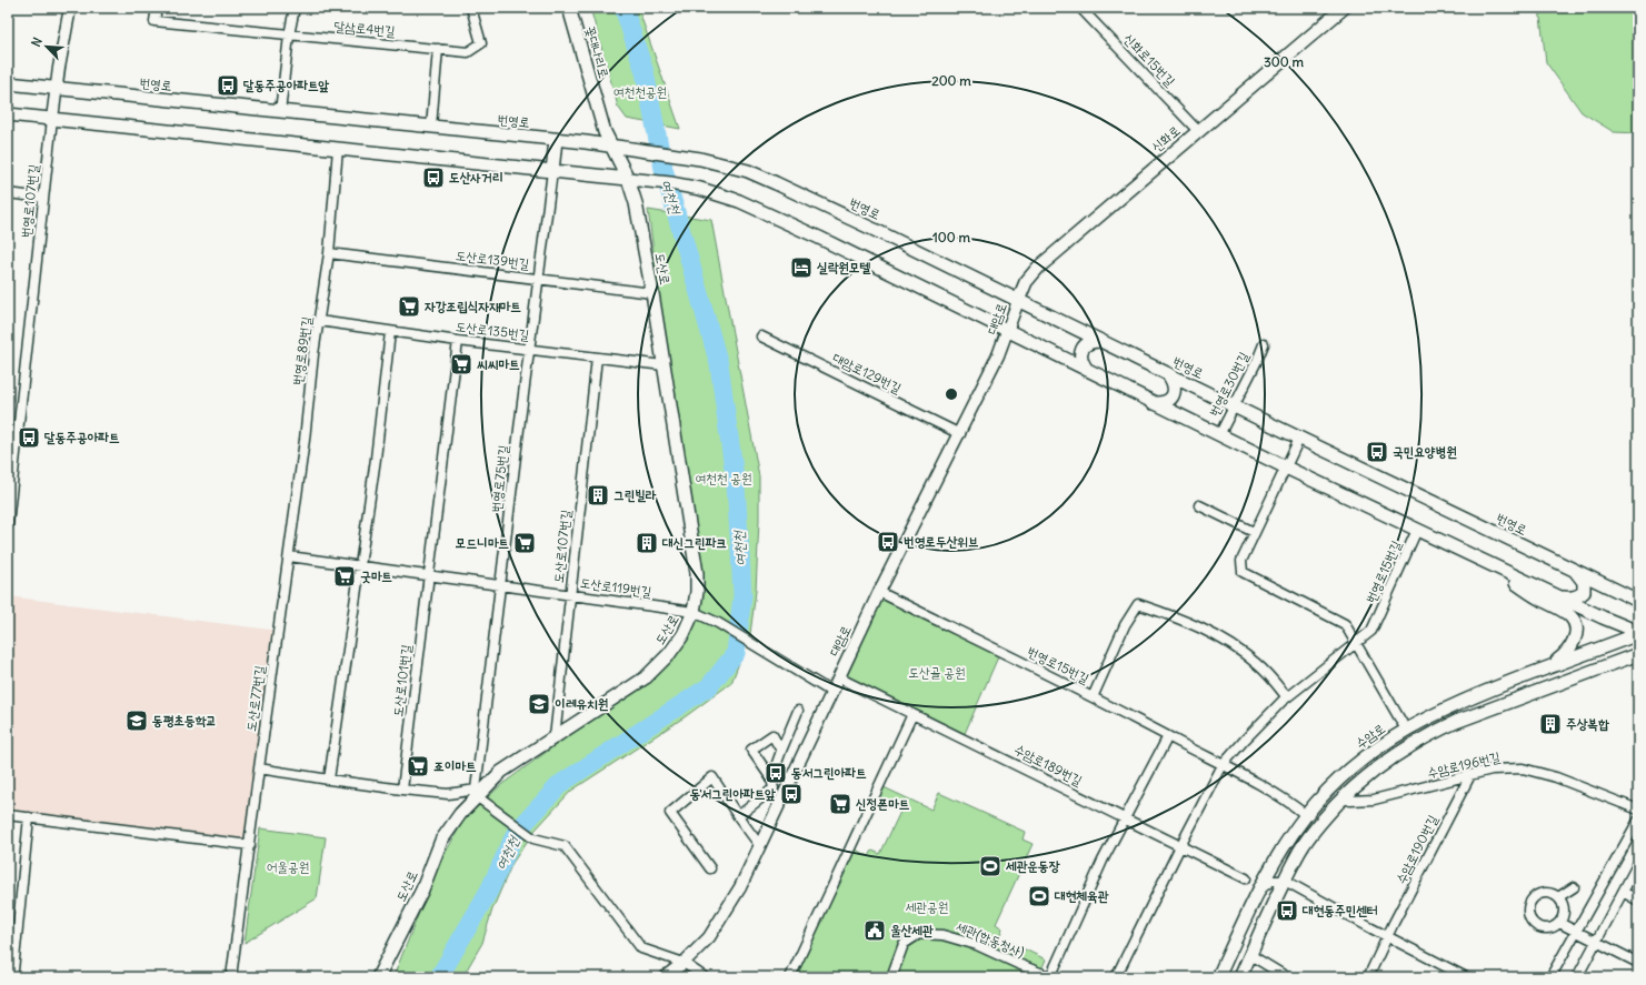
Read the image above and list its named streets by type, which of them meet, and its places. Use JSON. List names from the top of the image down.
{
  "streets": {
    "main road": [
      "꽃대나리로",
      "번영로",
      "신화로",
      "도산로",
      "수암로"
    ],
    "street": [
      "달삼로4번길",
      "신화로15번길",
      "번영로107번길",
      "도산로139번길",
      "대암로",
      "도산로135번길",
      "번영로89번길",
      "대암로129번길",
      "번영로30번길",
      "번영로75번길",
      "도산로107번길",
      "번영로15번길",
      "도산로119번길",
      "도산로101번길",
      "도산로77번길",
      "수암로189번길",
      "수암로196번길",
      "수암로190번길",
      "세관(합동청사)"
    ]
  },
  "crossings": [
    ["꽃대나리로", "번영로"],
    ["꽃대나리로", "도산로"],
    ["신화로15번길", "신화로"],
    ["번영로", "신화로"],
    ["번영로", "대암로"],
    ["번영로", "번영로30번길"],
    ["신화로", "대암로"],
    ["도산로139번길", "도산로"],
    ["도산로139번길", "번영로89번길"],
    ["도산로139번길", "번영로75번길"],
    ["도산로", "도산로135번길"],
    ["도산로", "번영로75번길"],
    ["도산로", "도산로107번길"],
    ["도산로", "도산로119번길"],
    ["대암로", "대암로129번길"],
    ["대암로", "번영로15번길"],
    ["대암로", "도산로119번길"],
    ["대암로", "수암로189번길"],
    ["도산로135번길", "번영로89번길"],
    ["도산로135번길", "번영로75번길"],
    ["도산로135번길", "도산로107번길"],
    ["번영로89번길", "도산로119번길"],
    ["번영로89번길", "도산로77번길"],
    ["번영로75번길", "도산로119번길"],
    ["도산로107번길", "도산로119번길"],
    ["번영로15번길", "수암로"],
    ["번영로15번길", "수암로189번길"],
    ["도산로119번길", "도산로101번길"],
    ["도산로119번길", "도산로77번길"],
    ["수암로196번길", "수암로190번길"]
  ],
  "water": ["여천천"],
  "parks": [
    "여천천공원",
    "여천천 공원",
    "도산골 공원",
    "어울공원",
    "세관공원"
  ],
  "places": {
    "bus stop": [
      "달동주공아파트앞",
      "도산사거리",
      "달동주공아파트",
      "국민요양병원",
      "번영로두산위브",
      "동서그린아파트",
      "동서그린아파트앞",
      "대현동주민센터"
    ],
    "hotel": ["실락원모텔"],
    "supermarket": [
      "자강조립식자재마트",
      "씨씨마트",
      "모드니마트",
      "굿마트",
      "죠이마트",
      "신정폰마트"
    ],
    "building": ["그린빌라", "대신그린파크", "주상복합"],
    "school or university": ["이레유치원", "동평초등학교"],
    "sports": ["세관운동장", "대현체육관"],
    "public building": ["울산세관"]
  },
  "north": "top left",
  "rings": ["300 m", "200 m", "100 m"]
}
